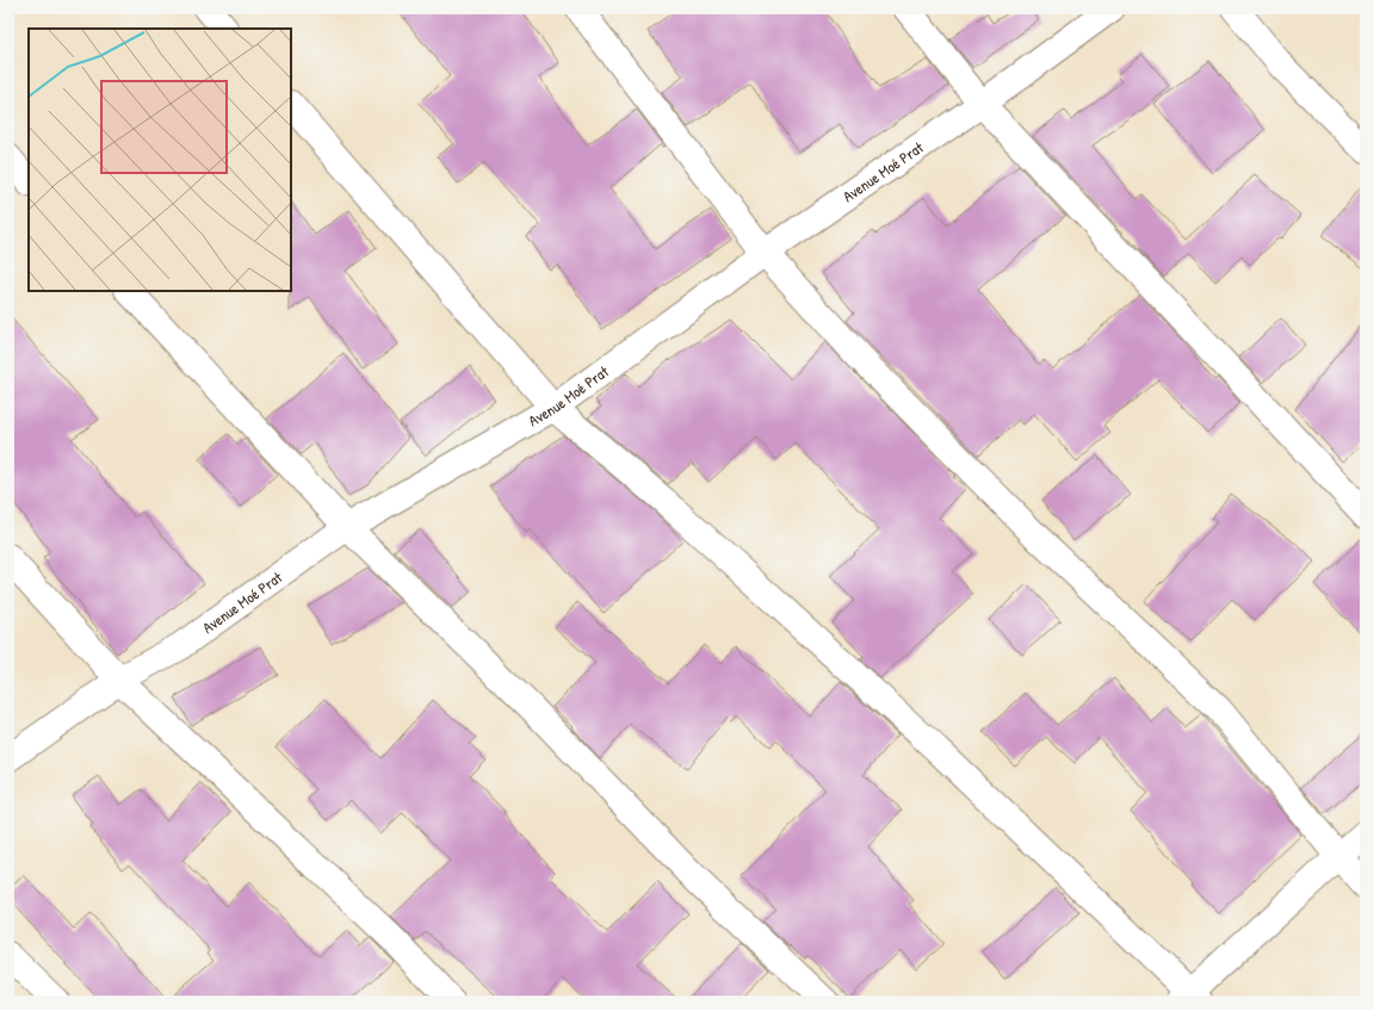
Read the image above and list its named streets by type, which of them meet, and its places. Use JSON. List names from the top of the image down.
{
  "streets": {
    "street": ["Avenue Moé Prat"]
  }
}
